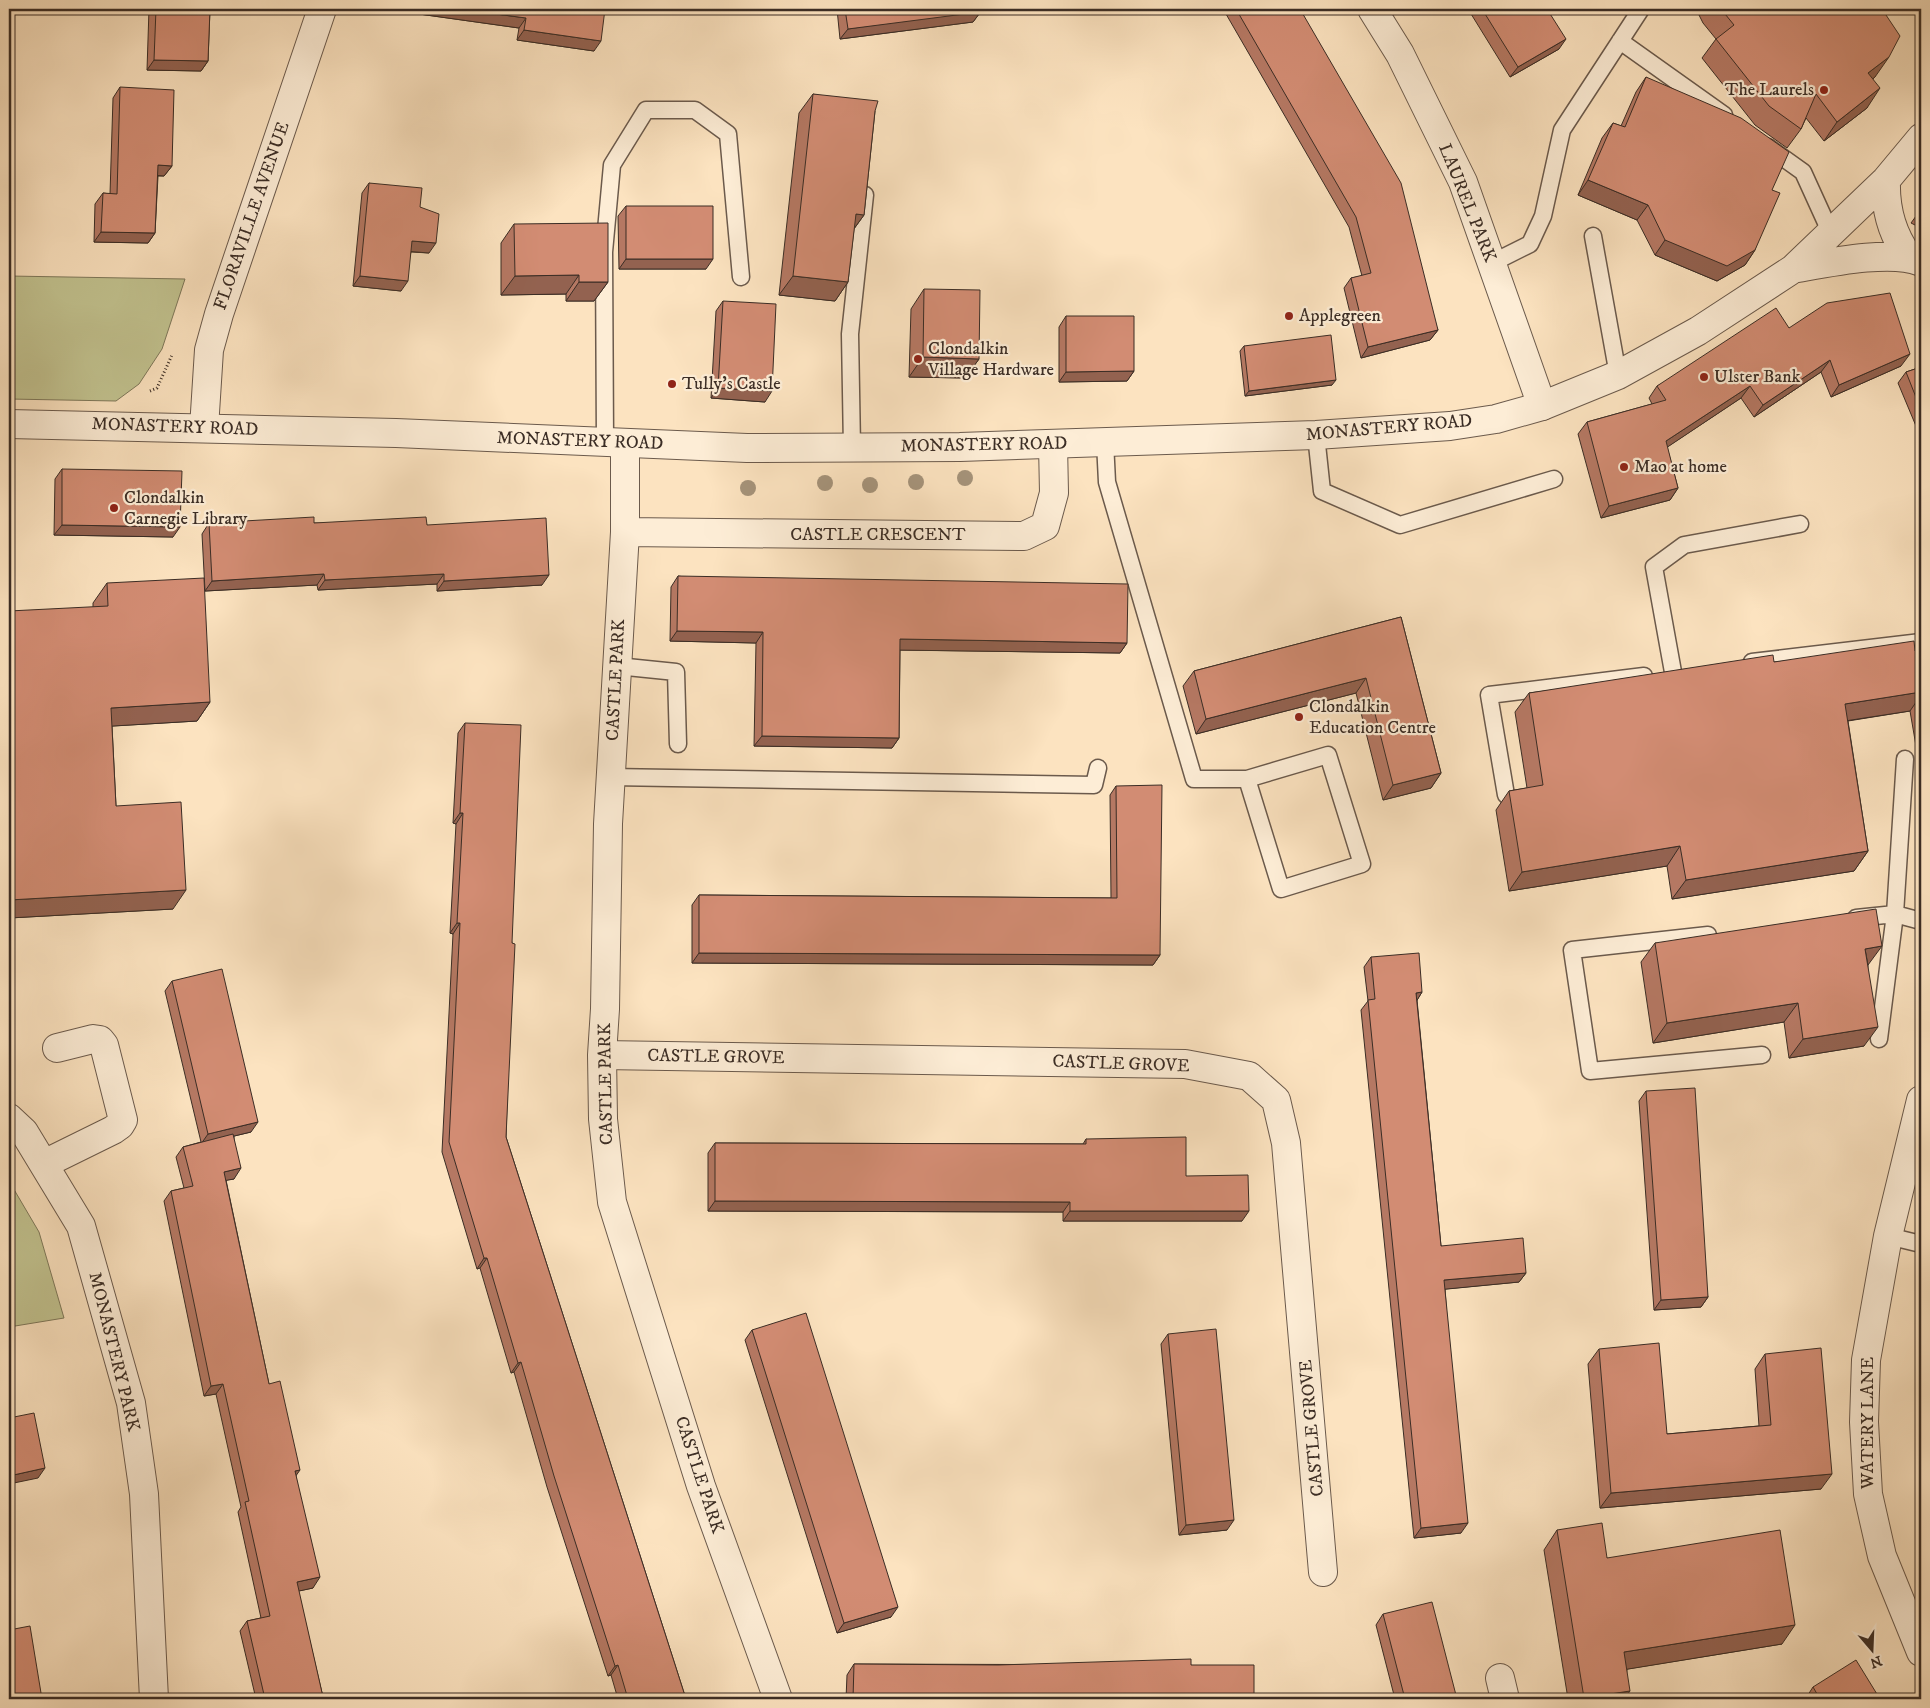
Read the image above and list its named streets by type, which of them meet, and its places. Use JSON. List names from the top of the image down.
{
  "streets": {
    "street": [
      "LAUREL PARK",
      "FLORAVILLE AVENUE",
      "MONASTERY ROAD",
      "CASTLE CRESCENT",
      "CASTLE PARK",
      "CASTLE GROVE",
      "MONASTERY PARK",
      "WATERY LANE"
    ]
  },
  "crossings": [
    ["LAUREL PARK", "MONASTERY ROAD"],
    ["FLORAVILLE AVENUE", "MONASTERY ROAD"],
    ["MONASTERY ROAD", "CASTLE CRESCENT"],
    ["MONASTERY ROAD", "CASTLE PARK"],
    ["CASTLE CRESCENT", "CASTLE PARK"],
    ["CASTLE PARK", "CASTLE GROVE"]
  ],
  "places": [
    "The Laurels",
    "Applegreen",
    "Clondalkin Village Hardware",
    "Ulster Bank",
    "Tully's Castle",
    "Mao at home",
    "Clondalkin Carnegie Library",
    "Clondalkin Education Centre"
  ],
  "north": "bottom"
}
